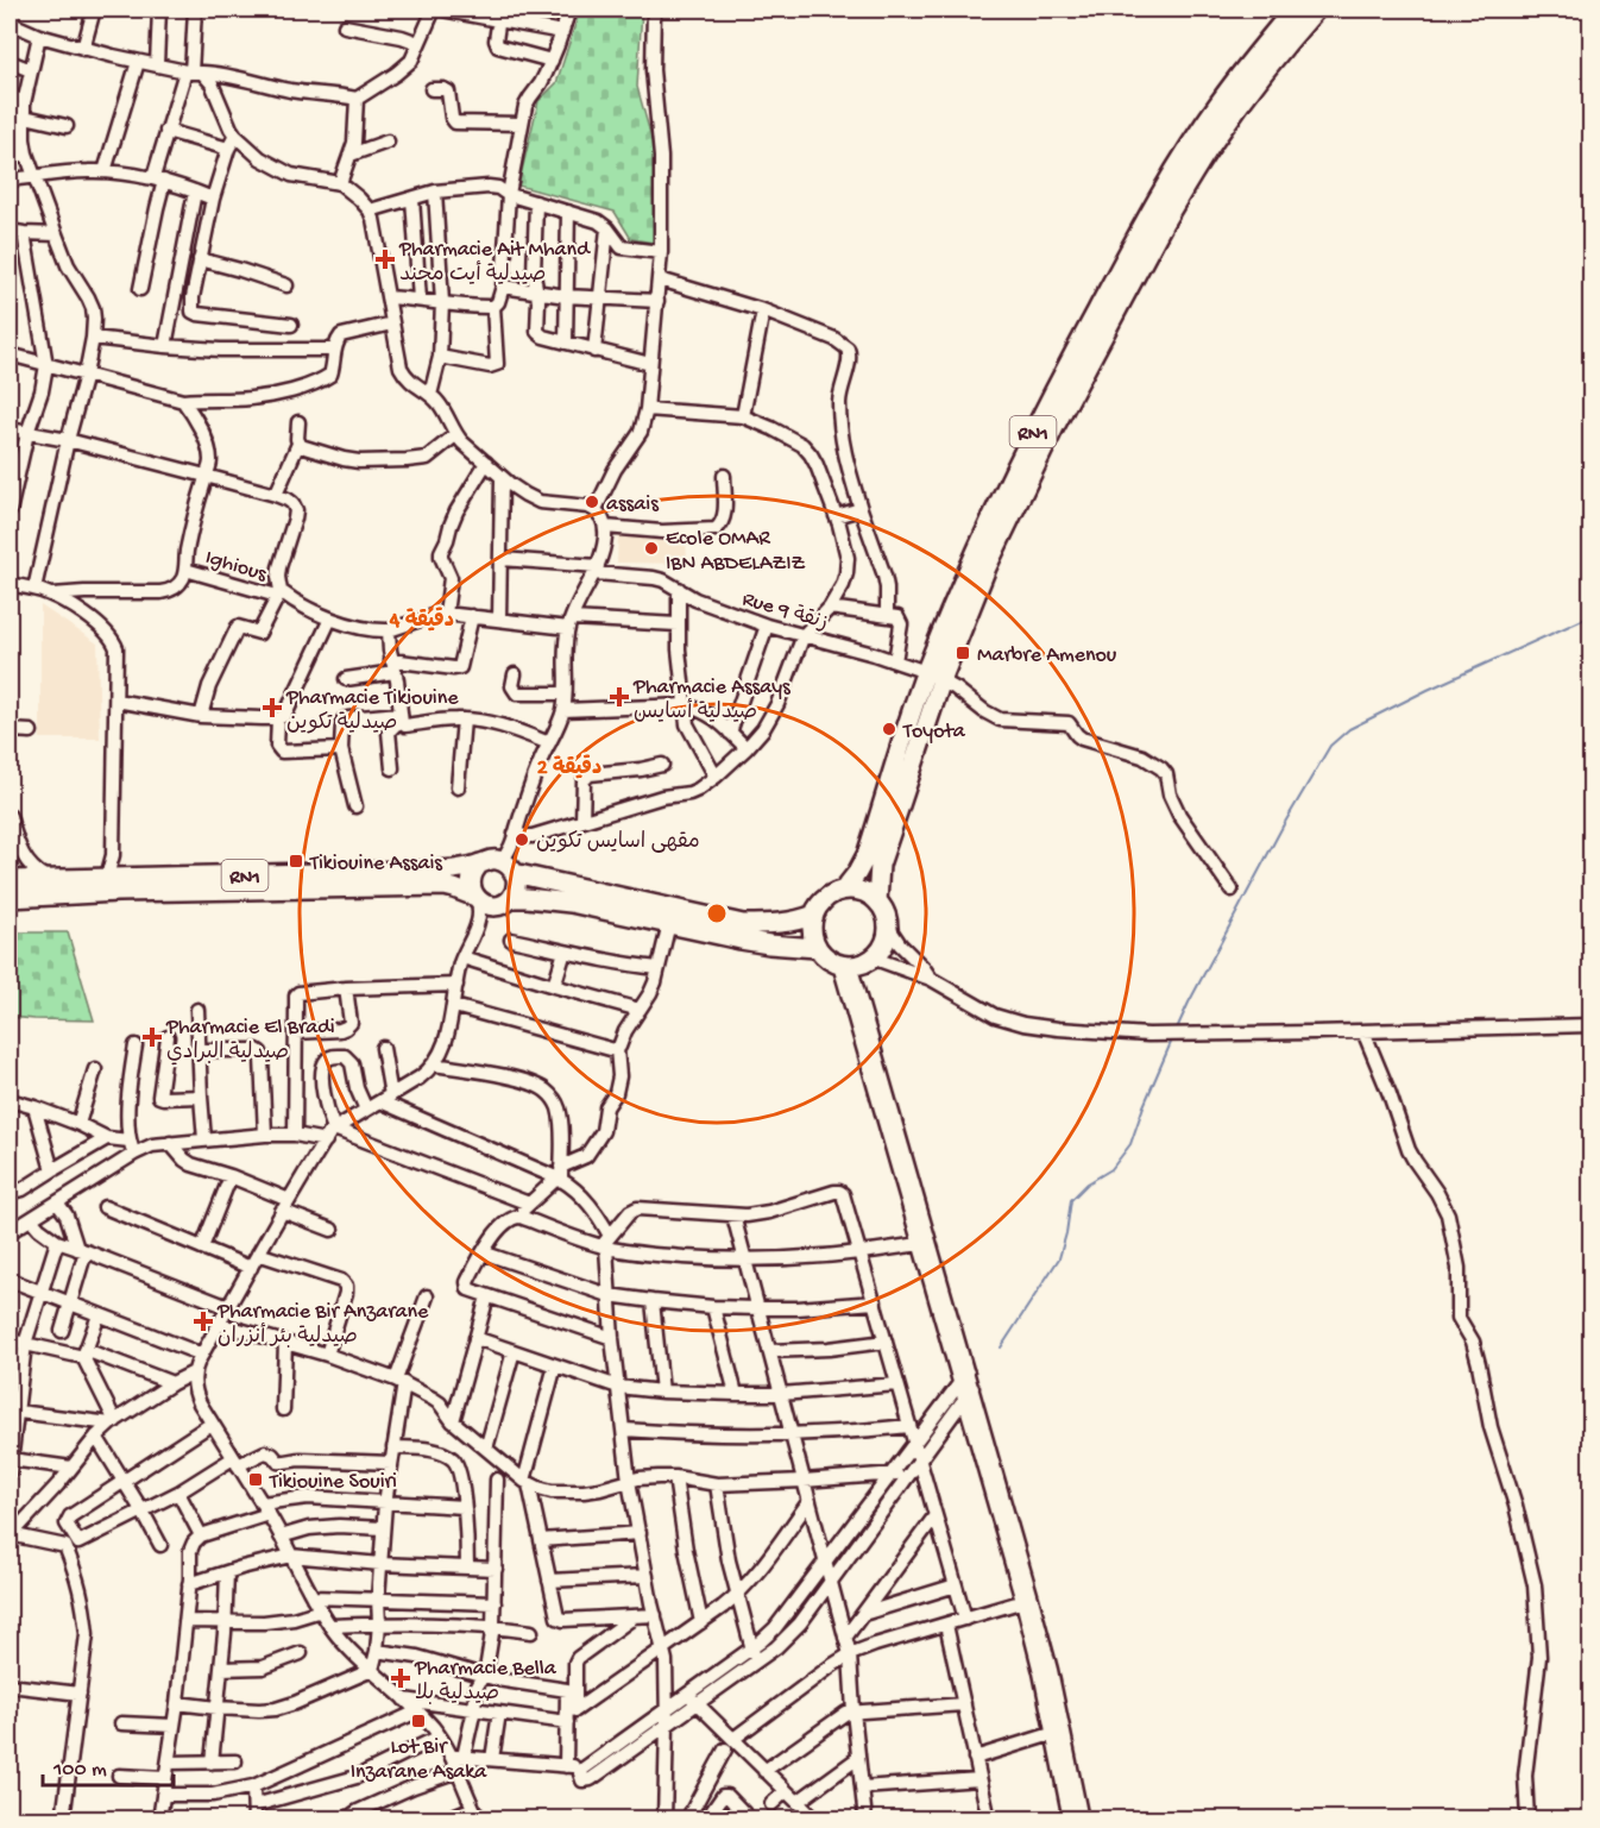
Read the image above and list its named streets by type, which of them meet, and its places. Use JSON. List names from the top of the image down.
{
  "streets": {
    "highway": ["RN1"],
    "street": ["Ighious", "Rue 9 زنقة"]
  },
  "crossings": [
    ["RN1", "Rue 9 زنقة"]
  ],
  "places": {
    "health": [
      "Pharmacie Ait Mhand صيدلية أيت محند",
      "Pharmacie Assays صيدلية أسايس",
      "Pharmacie Tikiouine صيدلية تكوين",
      "Pharmacie El Bradi صيدلية البرادي",
      "Pharmacie Bir Anzarane صيدلية بئر أنزران",
      "Pharmacie Bella صيدلية بلا"
    ],
    "other": [
      "assais",
      "Ecole OMAR IBN ABDELAZIZ",
      "Toyota",
      "مقهى اسايس تكوين"
    ],
    "transit": [
      "Marbre Amenou",
      "Tikiouine Assais",
      "Tikiouine Souiri",
      "Lot Bir Inzarane Asaka"
    ]
  },
  "scale_bar": "100 m",
  "rings": ["4 دقيقة", "2 دقيقة"]
}
